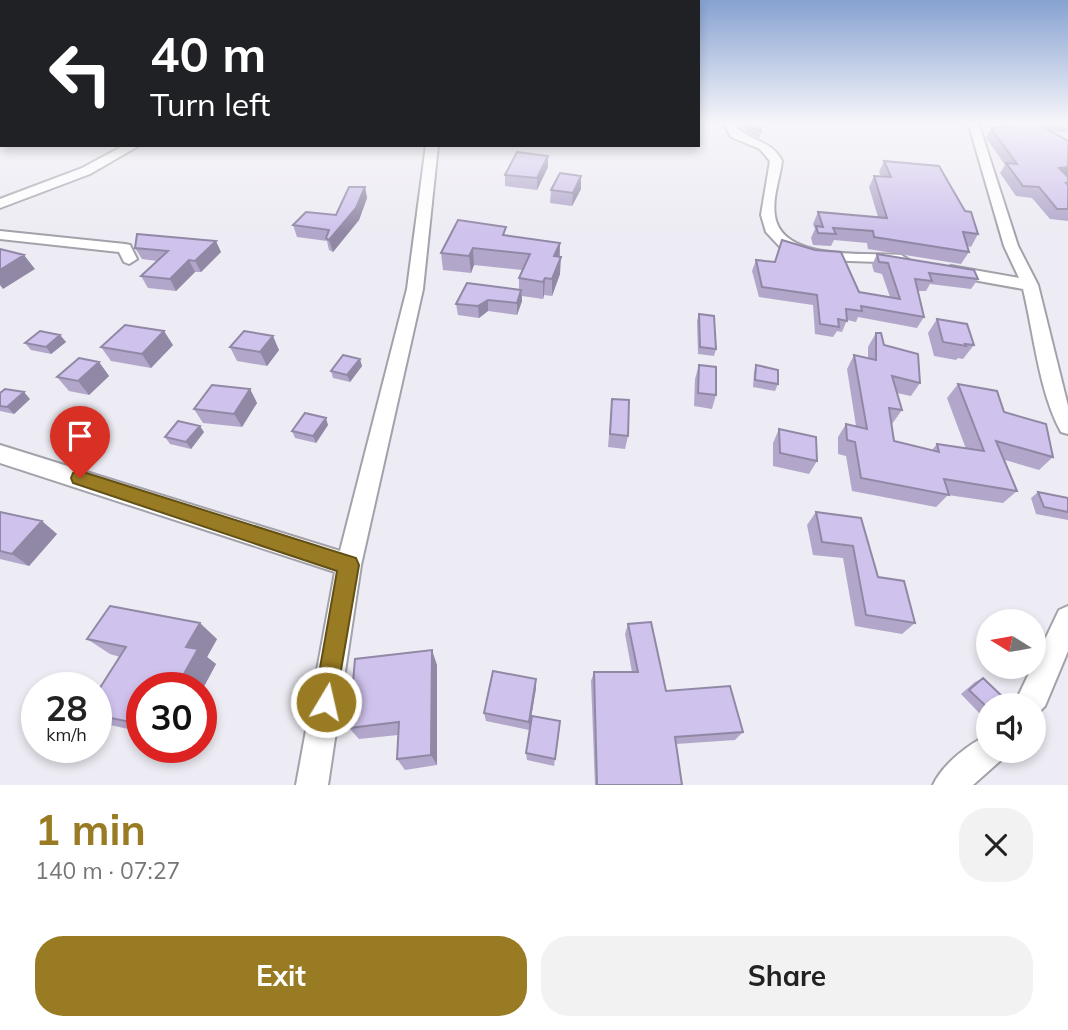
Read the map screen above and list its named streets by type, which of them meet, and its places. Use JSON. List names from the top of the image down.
{
  "north": "left",
  "page": {
    "turn": ["40 m", "Turn left"],
    "speed": "28 km/h",
    "limit": "30",
    "heading": ["1 min", "140 m · 07:27"],
    "buttons": ["Exit", "Share"]
  }
}
